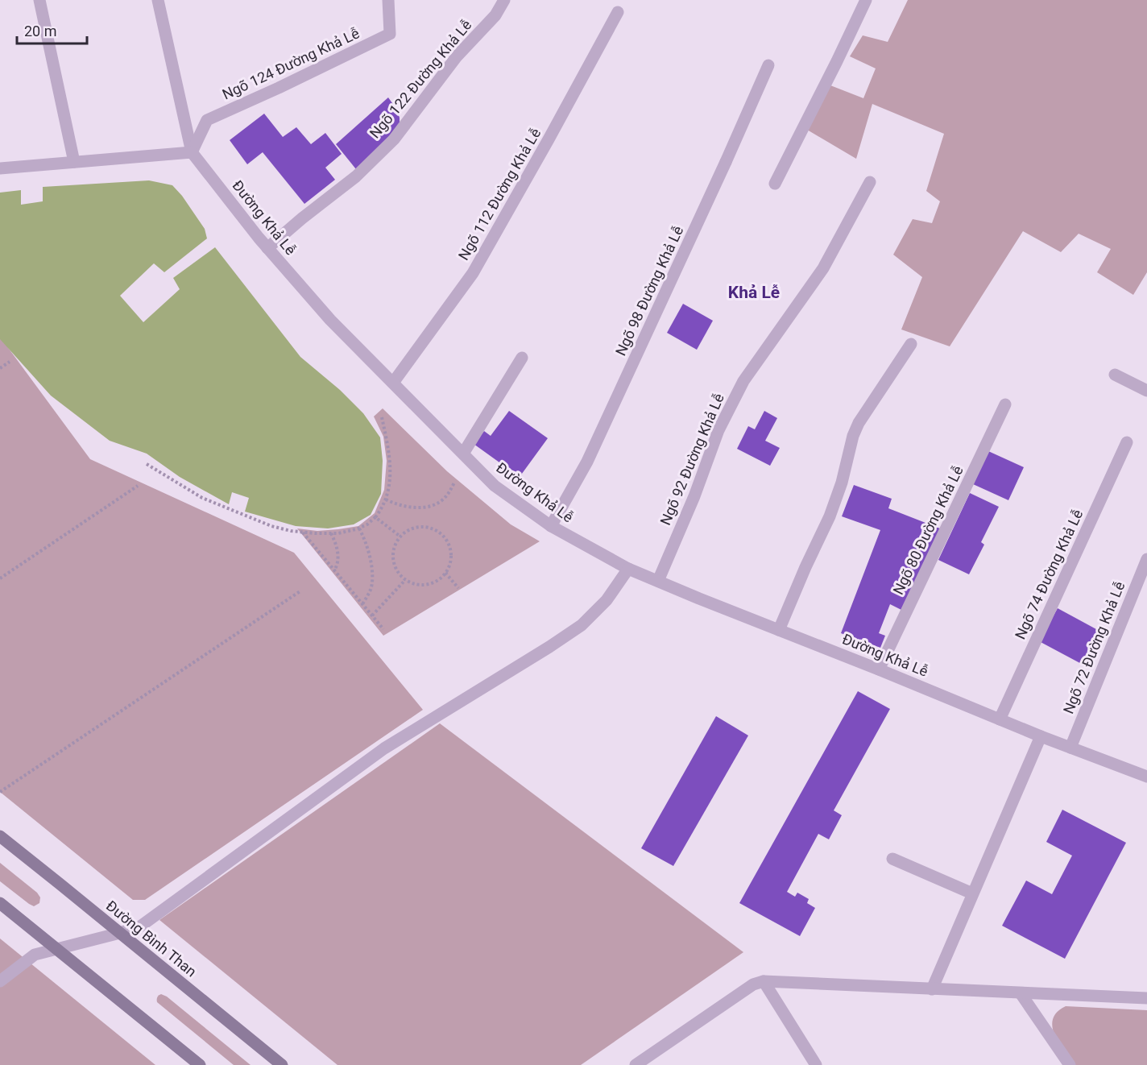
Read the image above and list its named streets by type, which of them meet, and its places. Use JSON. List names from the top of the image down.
{
  "streets": {
    "main road": ["Đường Bình Than"],
    "street": [
      "Ngõ 124 Đường Khả Lễ",
      "Ngõ 122 Đường Khả Lễ",
      "Ngõ 112 Đường Khả Lễ",
      "Đường Khả Lễ",
      "Ngõ 98 Đường Khả Lễ",
      "Ngõ 92 Đường Khả Lễ",
      "Ngõ 80 Đường Khả Lễ",
      "Ngõ 74 Đường Khả Lễ",
      "Ngõ 72 Đường Khả Lễ"
    ]
  },
  "crossings": [
    ["Ngõ 124 Đường Khả Lễ", "Đường Khả Lễ"],
    ["Ngõ 122 Đường Khả Lễ", "Đường Khả Lễ"],
    ["Ngõ 112 Đường Khả Lễ", "Đường Khả Lễ"],
    ["Đường Khả Lễ", "Ngõ 98 Đường Khả Lễ"],
    ["Đường Khả Lễ", "Ngõ 92 Đường Khả Lễ"],
    ["Đường Khả Lễ", "Ngõ 80 Đường Khả Lễ"],
    ["Đường Khả Lễ", "Ngõ 74 Đường Khả Lễ"],
    ["Đường Khả Lễ", "Ngõ 72 Đường Khả Lễ"]
  ],
  "districts": ["Khả Lễ"],
  "scale_bar": "20 m"
}
